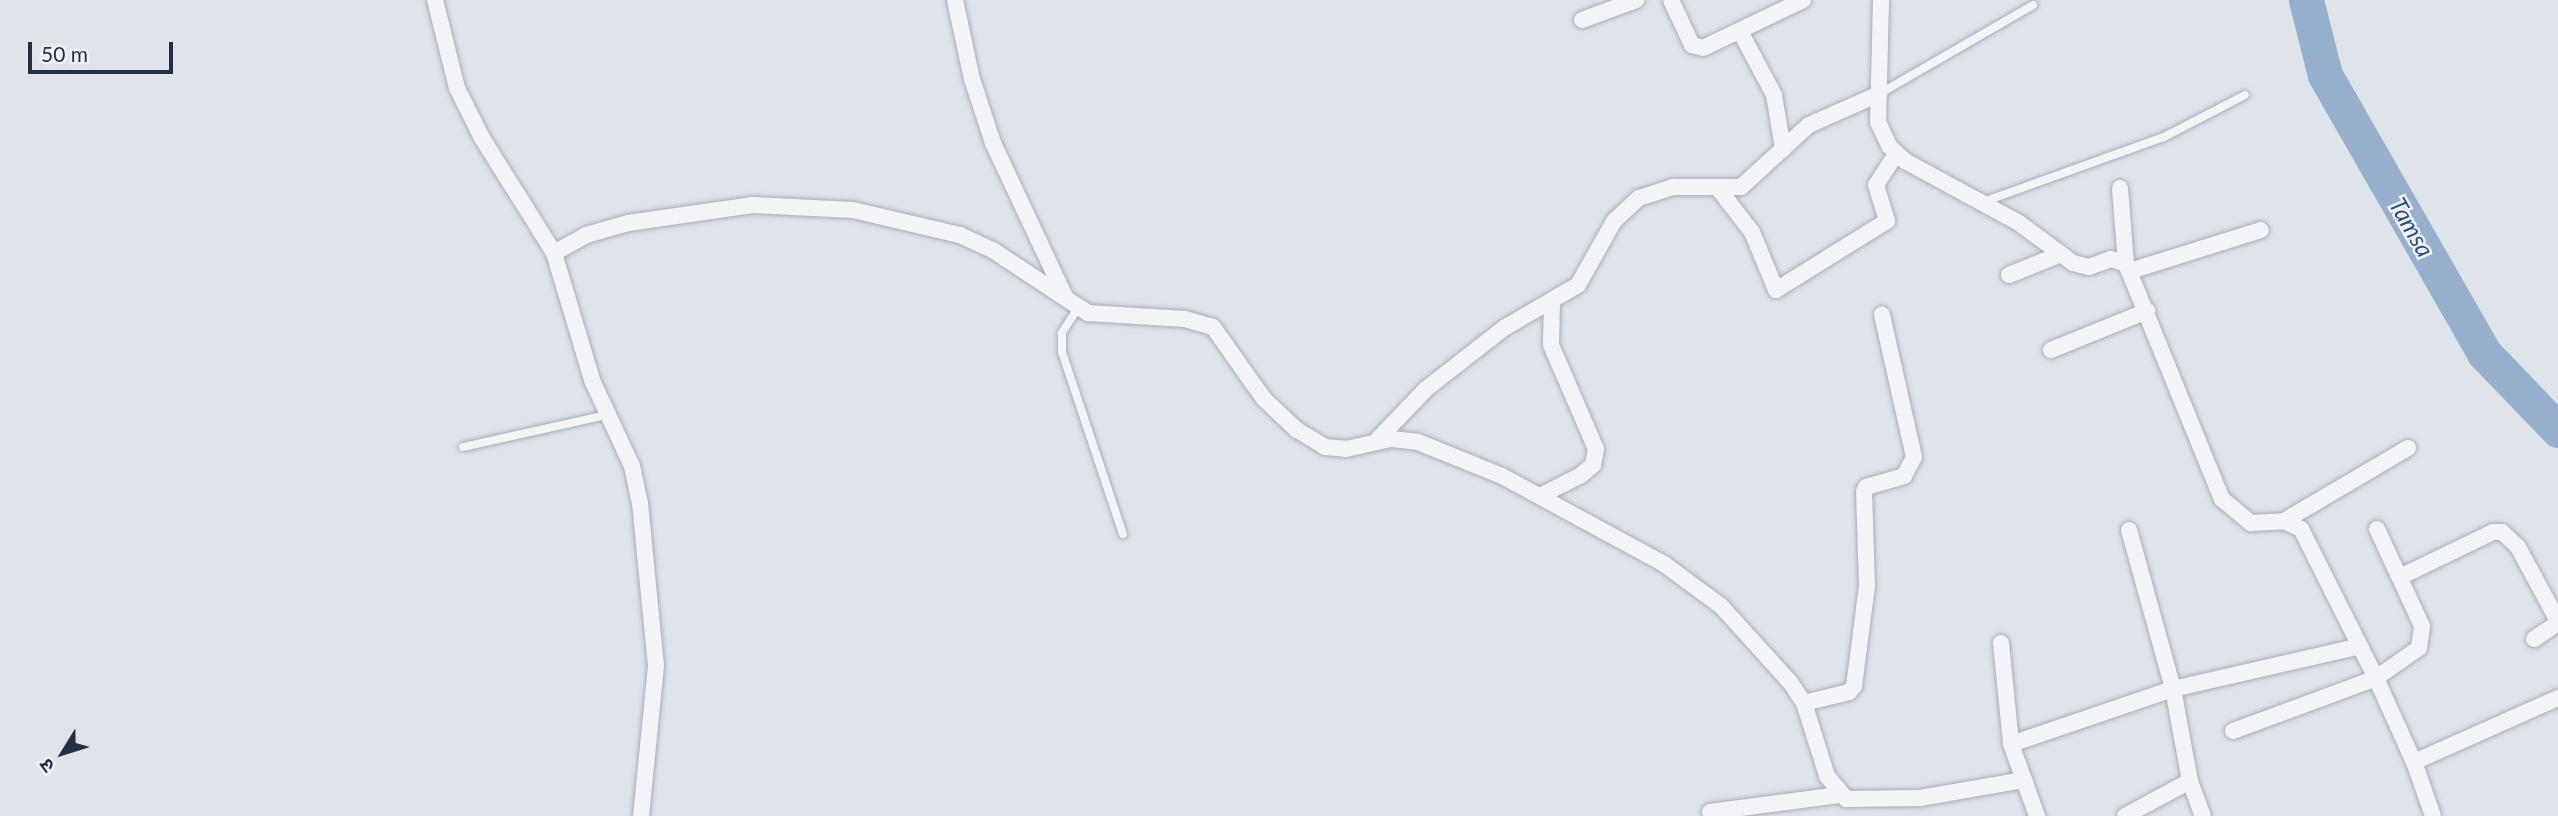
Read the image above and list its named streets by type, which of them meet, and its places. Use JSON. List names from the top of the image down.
{
  "water": ["Tamsa"],
  "scale_bar": "50 m",
  "north": "bottom left"
}
